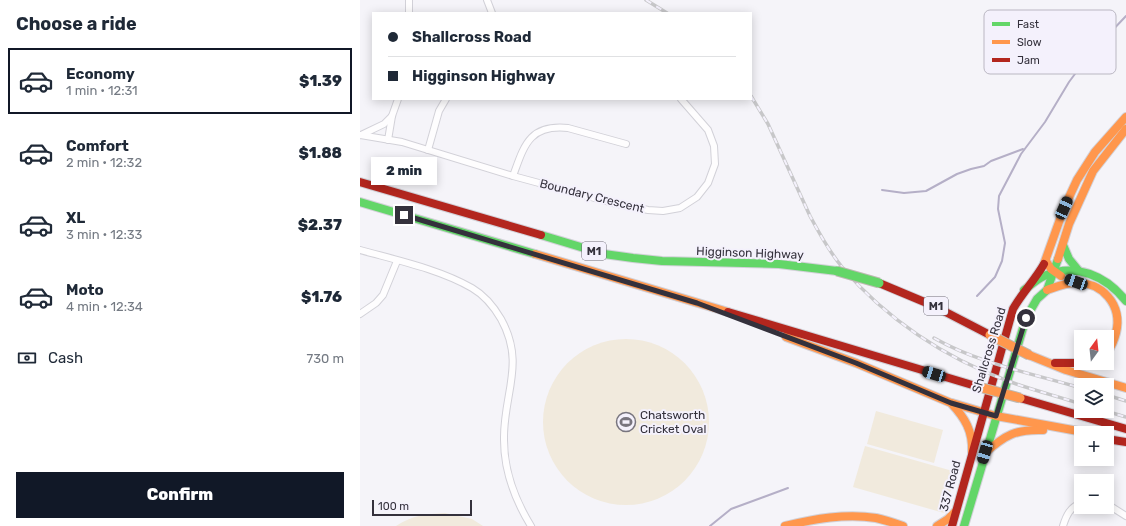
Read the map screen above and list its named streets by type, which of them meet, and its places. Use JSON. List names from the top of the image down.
{
  "streets": {
    "main road": [
      "M1",
      "Higginson Highway",
      "Shallcross Road",
      "337 Road"
    ],
    "street": ["Boundary Crescent"]
  },
  "crossings": [
    ["Shallcross Road", "337 Road"]
  ],
  "places": {
    "sports": ["Chatsworth Cricket Oval"]
  },
  "legend": ["Fast", "Slow", "Jam"],
  "scale_bar": "100 m",
  "north": "top",
  "page": {
    "heading": "Choose a ride",
    "banner": ["Shallcross Road", "Higginson Highway"],
    "list": [
      {
        "name": "Economy",
        "note": "1 min · 12:31",
        "value": "$1.39"
      },
      {
        "name": "Comfort",
        "note": "2 min · 12:32",
        "value": "$1.88"
      },
      {
        "name": "XL",
        "note": "3 min · 12:33",
        "value": "$2.37"
      },
      {
        "name": "Moto",
        "note": "4 min · 12:34",
        "value": "$1.76"
      }
    ],
    "bubble": "2 min",
    "map_buttons": ["+", "−"],
    "pay": ["Cash", "730 m"],
    "buttons": "Confirm",
    "scale": "100 m"
  }
}
